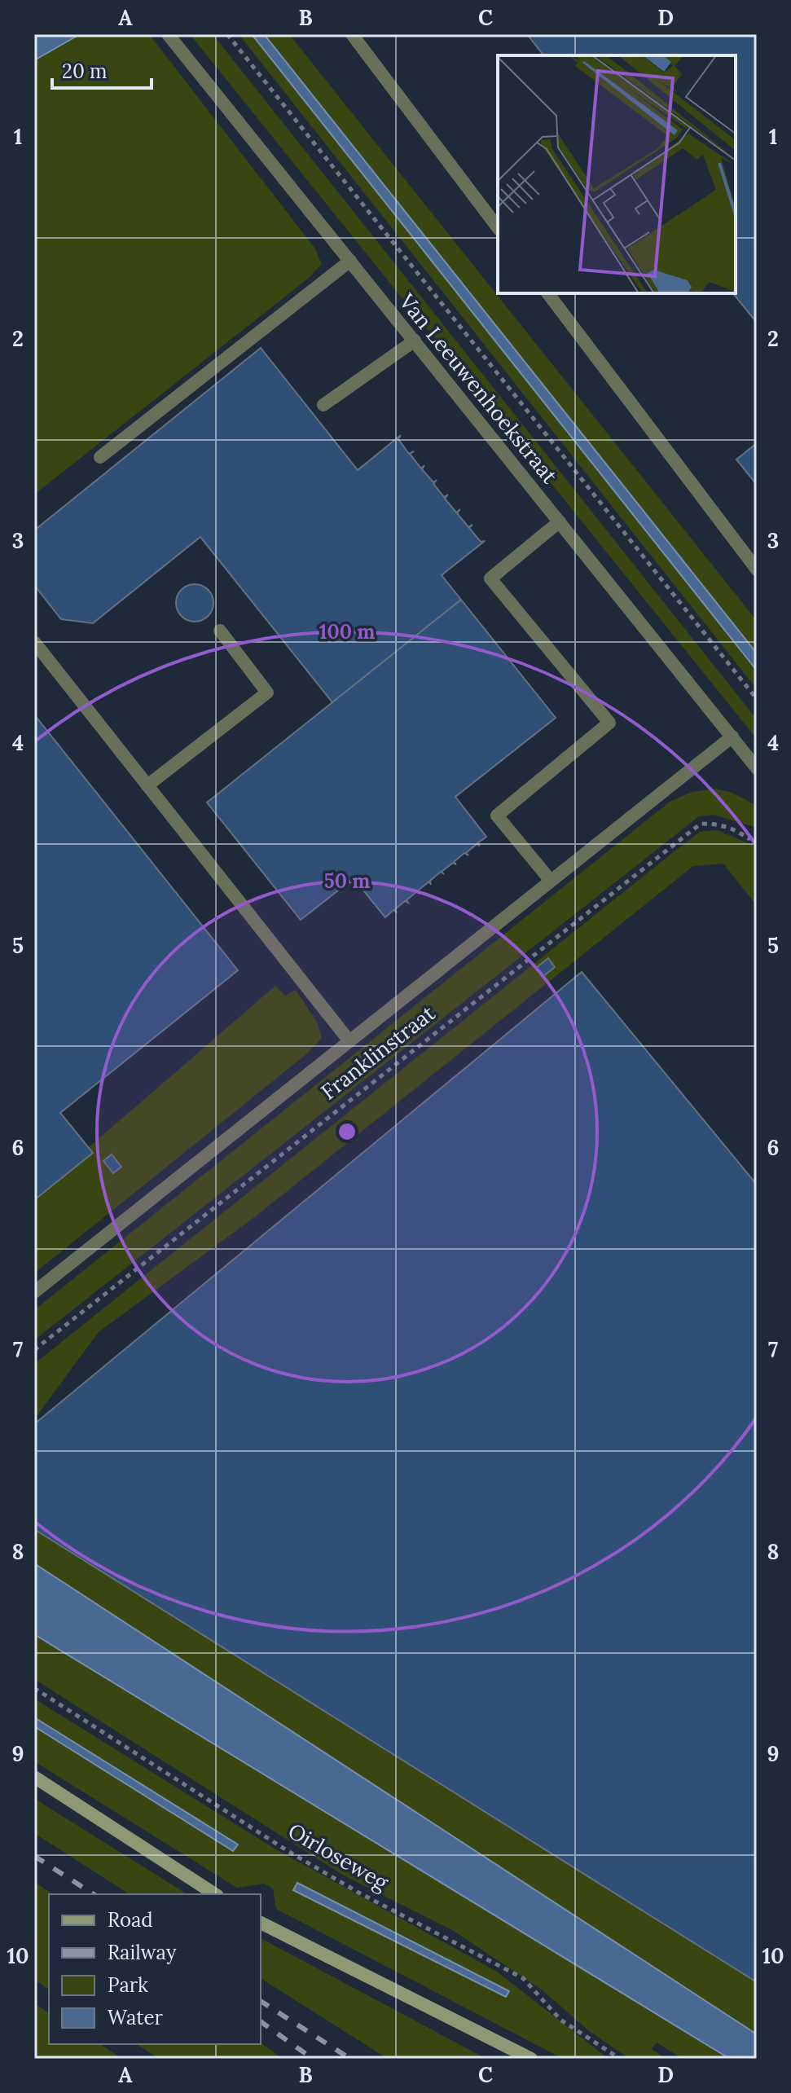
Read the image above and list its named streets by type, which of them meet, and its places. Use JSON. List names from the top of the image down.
{
  "streets": {
    "street": ["Van Leeuwenhoekstraat", "Franklinstraat"],
    "path": ["Oirloseweg"]
  },
  "crossings": [
    ["Van Leeuwenhoekstraat", "Franklinstraat"]
  ],
  "legend": [
    "Road",
    "Railway",
    "Park",
    "Water"
  ],
  "scale_bar": "20 m",
  "grid": {
    "columns": [
      "A",
      "B",
      "C",
      "D"
    ],
    "rows": [
      "1",
      "2",
      "3",
      "4",
      "5",
      "6",
      "7",
      "8",
      "9",
      "10"
    ]
  },
  "rings": ["100 m", "50 m"]
}
